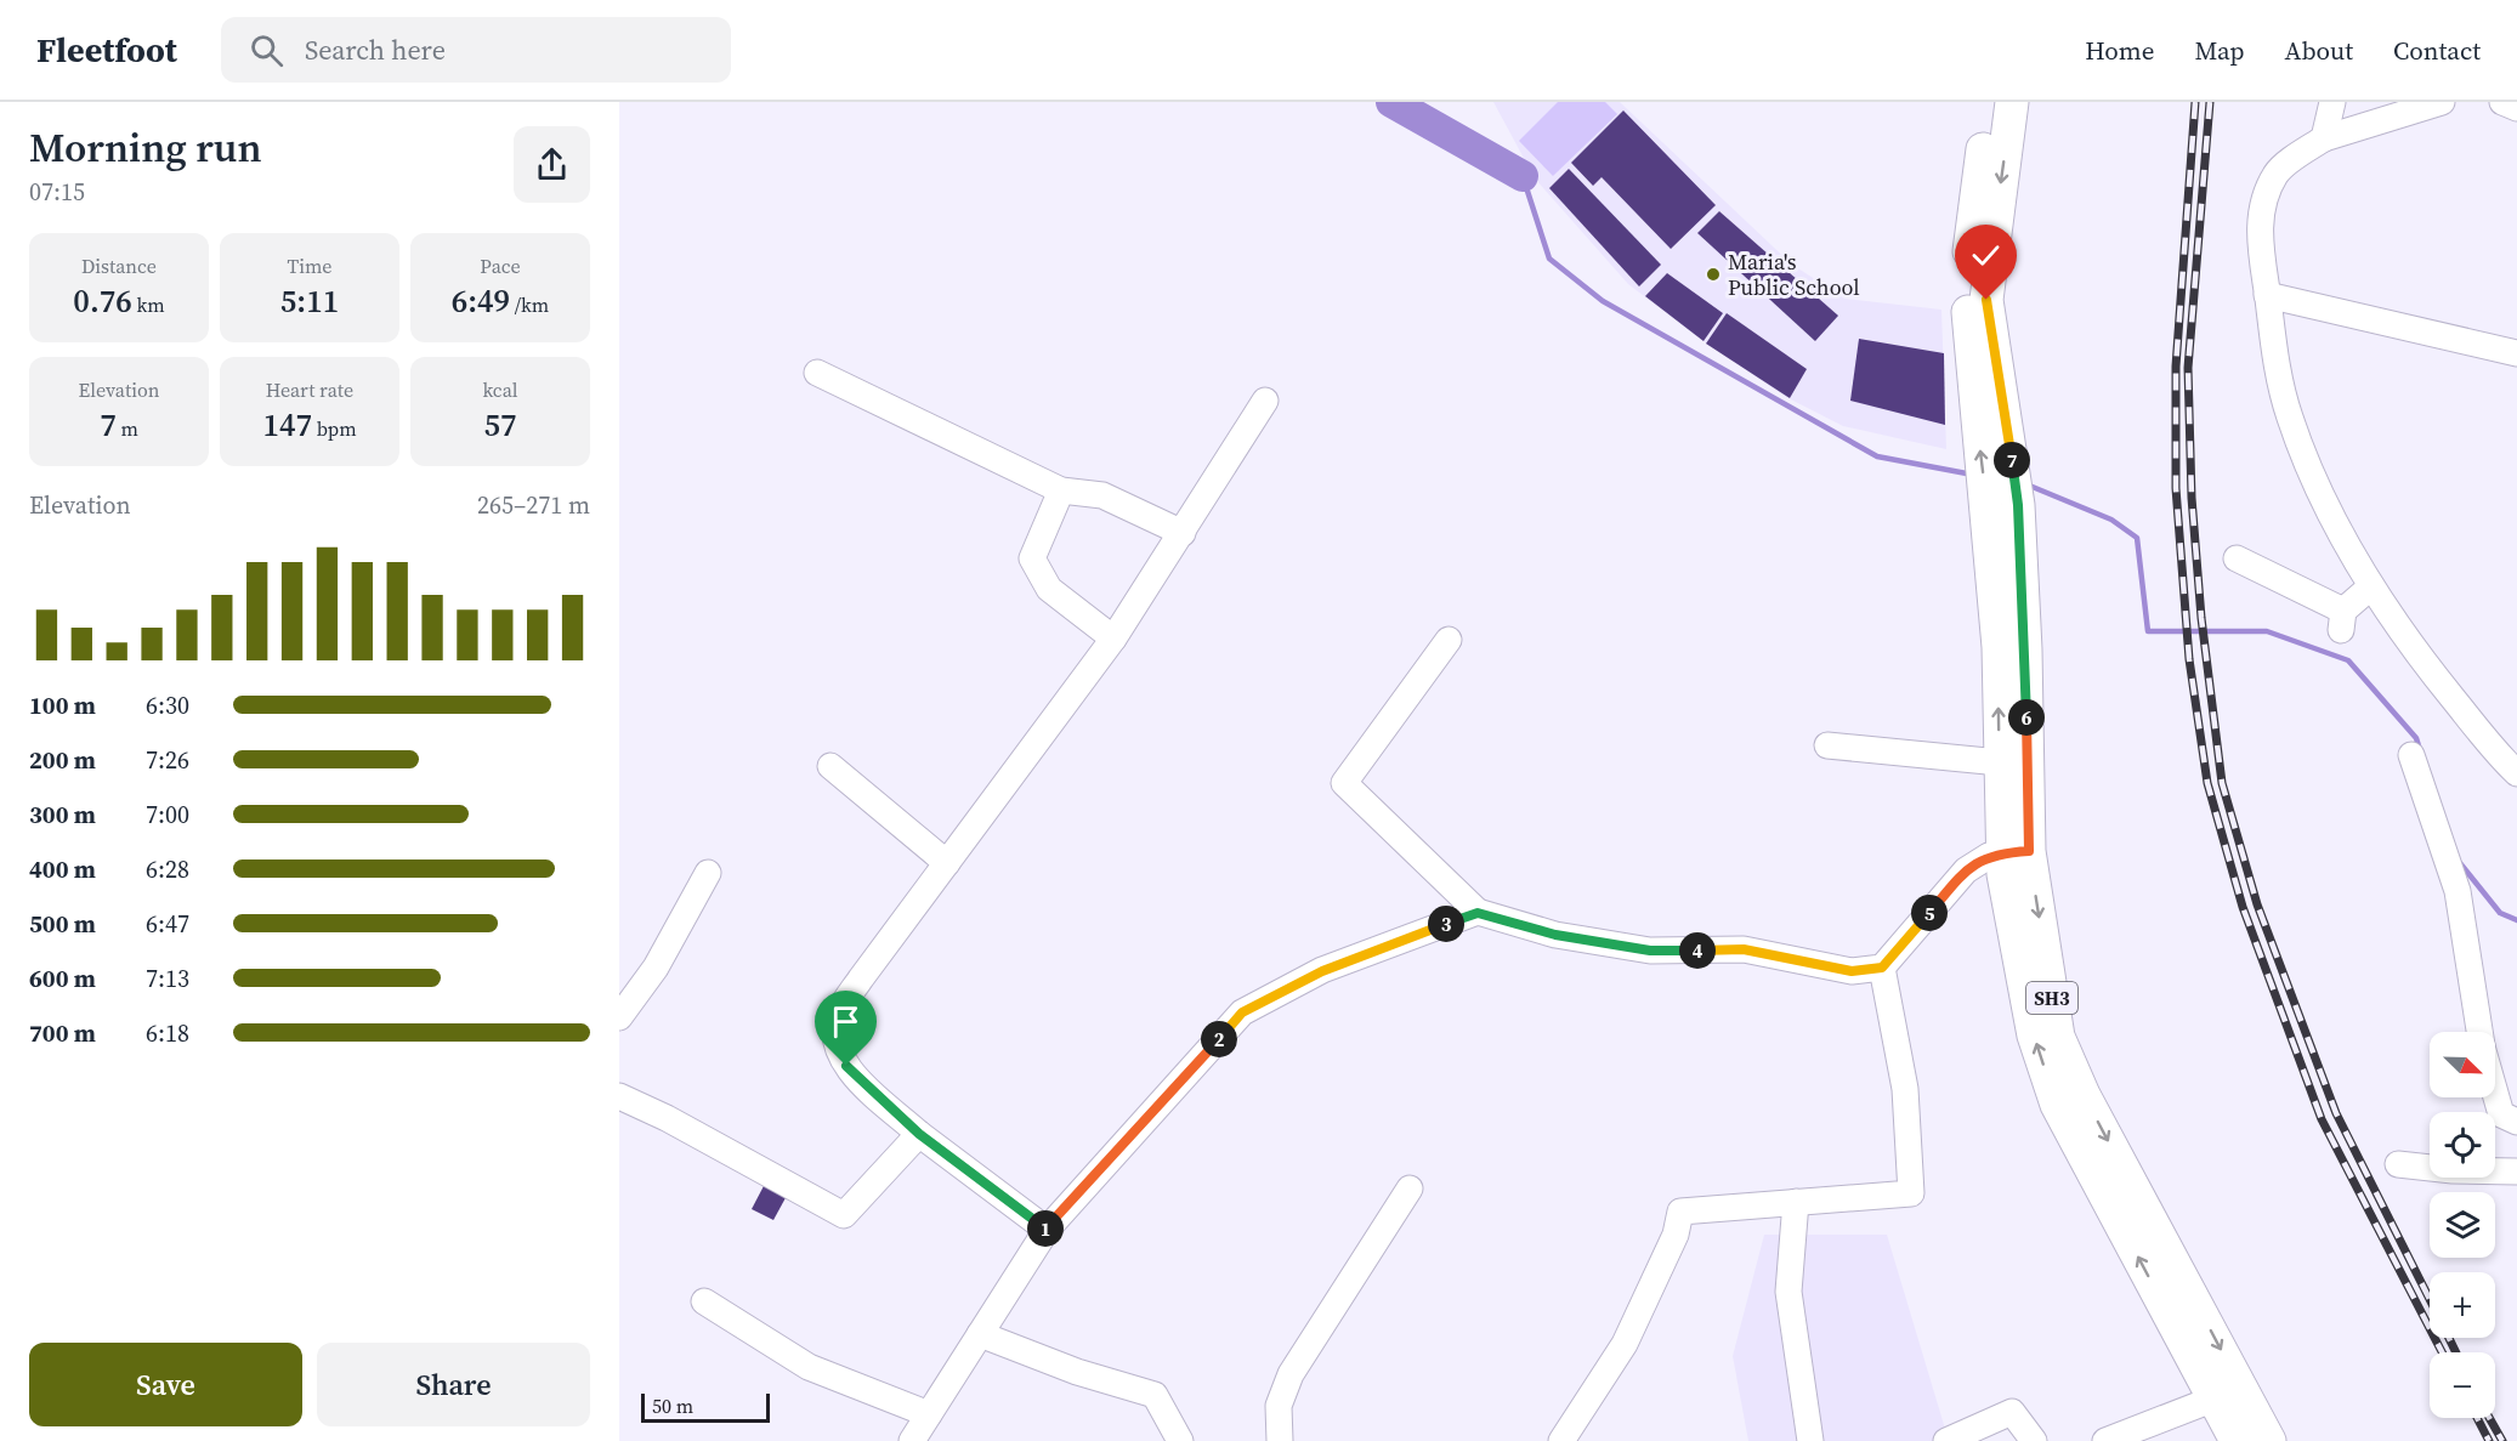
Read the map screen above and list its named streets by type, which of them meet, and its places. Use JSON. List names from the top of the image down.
{
  "streets": {
    "main road": ["SH3"]
  },
  "places": ["Maria's Public School"],
  "scale_bar": "50 m",
  "north": "bottom right",
  "page": {
    "header": "Fleetfoot",
    "search": "Search here",
    "nav": [
      "Home",
      "Map",
      "About",
      "Contact"
    ],
    "heading": ["Morning run", "07:15"],
    "stats": [
      ["Distance", "0.76 km"],
      ["Time", "5:11"],
      ["Pace", "6:49 /km"],
      ["Elevation", "7 m"],
      ["Heart rate", "147 bpm"],
      ["kcal", "57"]
    ],
    "pins": [
      "7",
      "6",
      "5",
      "3",
      "4",
      "2",
      "1"
    ],
    "chart": ["Elevation", "265–271 m"],
    "list": [
      {
        "name": "100 m",
        "note": "6:30"
      },
      {
        "name": "200 m",
        "note": "7:26"
      },
      {
        "name": "300 m",
        "note": "7:00"
      },
      {
        "name": "400 m",
        "note": "6:28"
      },
      {
        "name": "500 m",
        "note": "6:47"
      },
      {
        "name": "600 m",
        "note": "7:13"
      },
      {
        "name": "700 m",
        "note": "6:18"
      }
    ],
    "map_buttons": ["+", "−"],
    "buttons": ["Save", "Share"],
    "scale": "50 m"
  }
}
